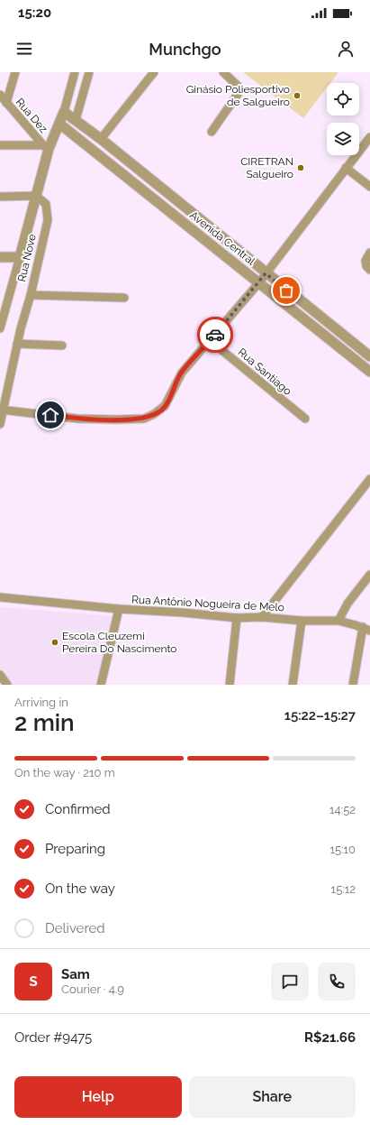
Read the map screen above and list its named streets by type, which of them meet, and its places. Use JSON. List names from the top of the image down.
{
  "streets": {
    "street": [
      "Rua Dez",
      "Avenida Central",
      "Rua Nove",
      "Rua Santiago",
      "Rua Antônio Nogueira de Melo"
    ]
  },
  "crossings": [
    ["Rua Dez", "Rua Nove"],
    ["Avenida Central", "Rua Nove"]
  ],
  "places": ["Ginásio Poliesportivo de Salgueiro", "CIRETRAN Salgueiro", "Escola Cleuzemi Pereira Do Nascimento"],
  "page": {
    "status": "15:20",
    "header": "Munchgo",
    "heading": ["2 min", "Arriving in", "15:22–15:27"],
    "panel": [
      "Sam",
      "Courier · 4.9",
      "Order #9475",
      "R$21.66"
    ],
    "bar": "On the way · 210 m",
    "list": [
      ["Confirmed", "14:52"],
      ["Preparing", "15:10"],
      ["On the way", "15:12"],
      "Delivered"
    ],
    "round": "S",
    "buttons": ["Help", "Share"]
  }
}
